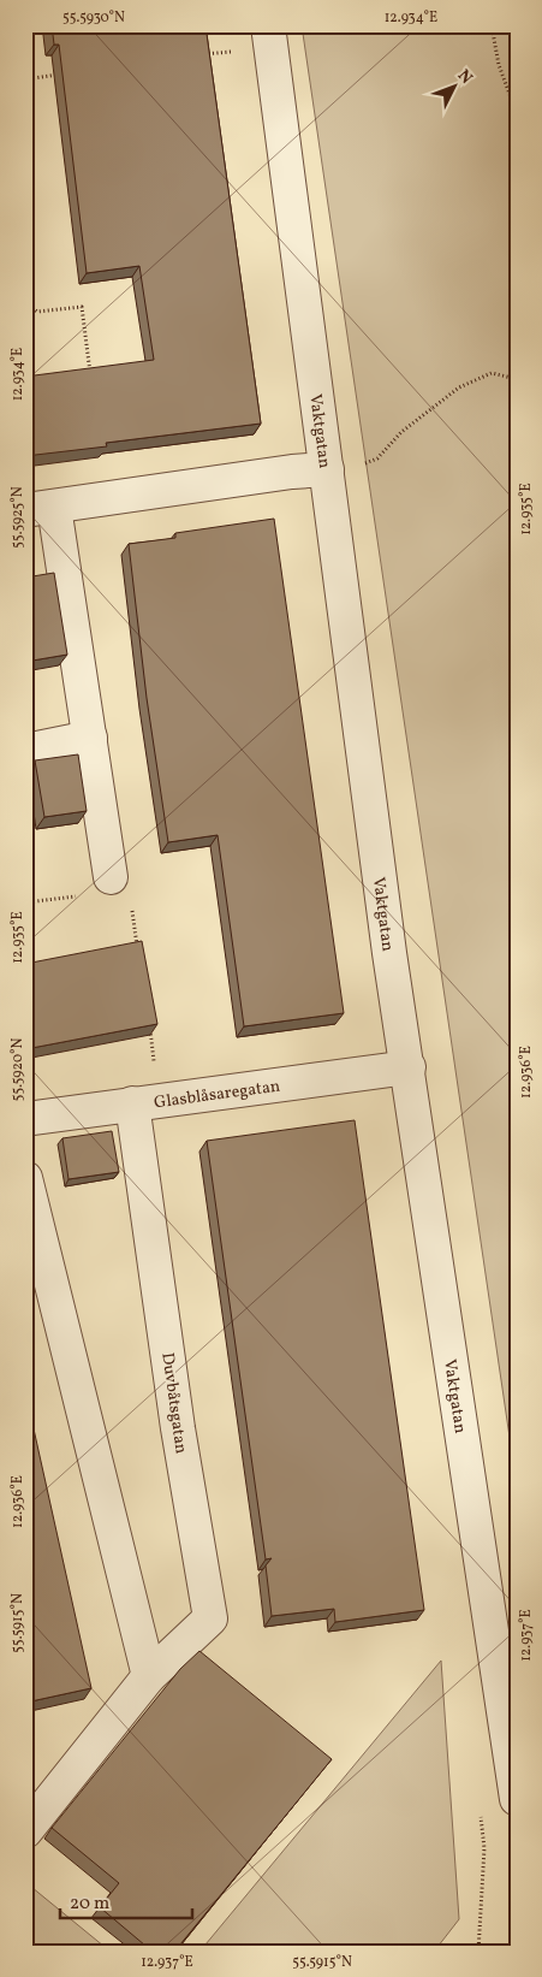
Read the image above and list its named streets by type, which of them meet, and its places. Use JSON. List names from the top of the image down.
{
  "streets": {
    "street": ["Vaktgatan", "Glasblåsaregatan", "Duvbåtsgatan"]
  },
  "crossings": [
    ["Vaktgatan", "Glasblåsaregatan"],
    ["Glasblåsaregatan", "Duvbåtsgatan"]
  ],
  "scale_bar": "20 m",
  "north": "top right",
  "coordinates": [
    "55.5930°N",
    "12.934°E",
    "12.935°E",
    "55.5925°N",
    "55.5920°N",
    "12.936°E",
    "55.5915°N",
    "12.937°E"
  ]
}
